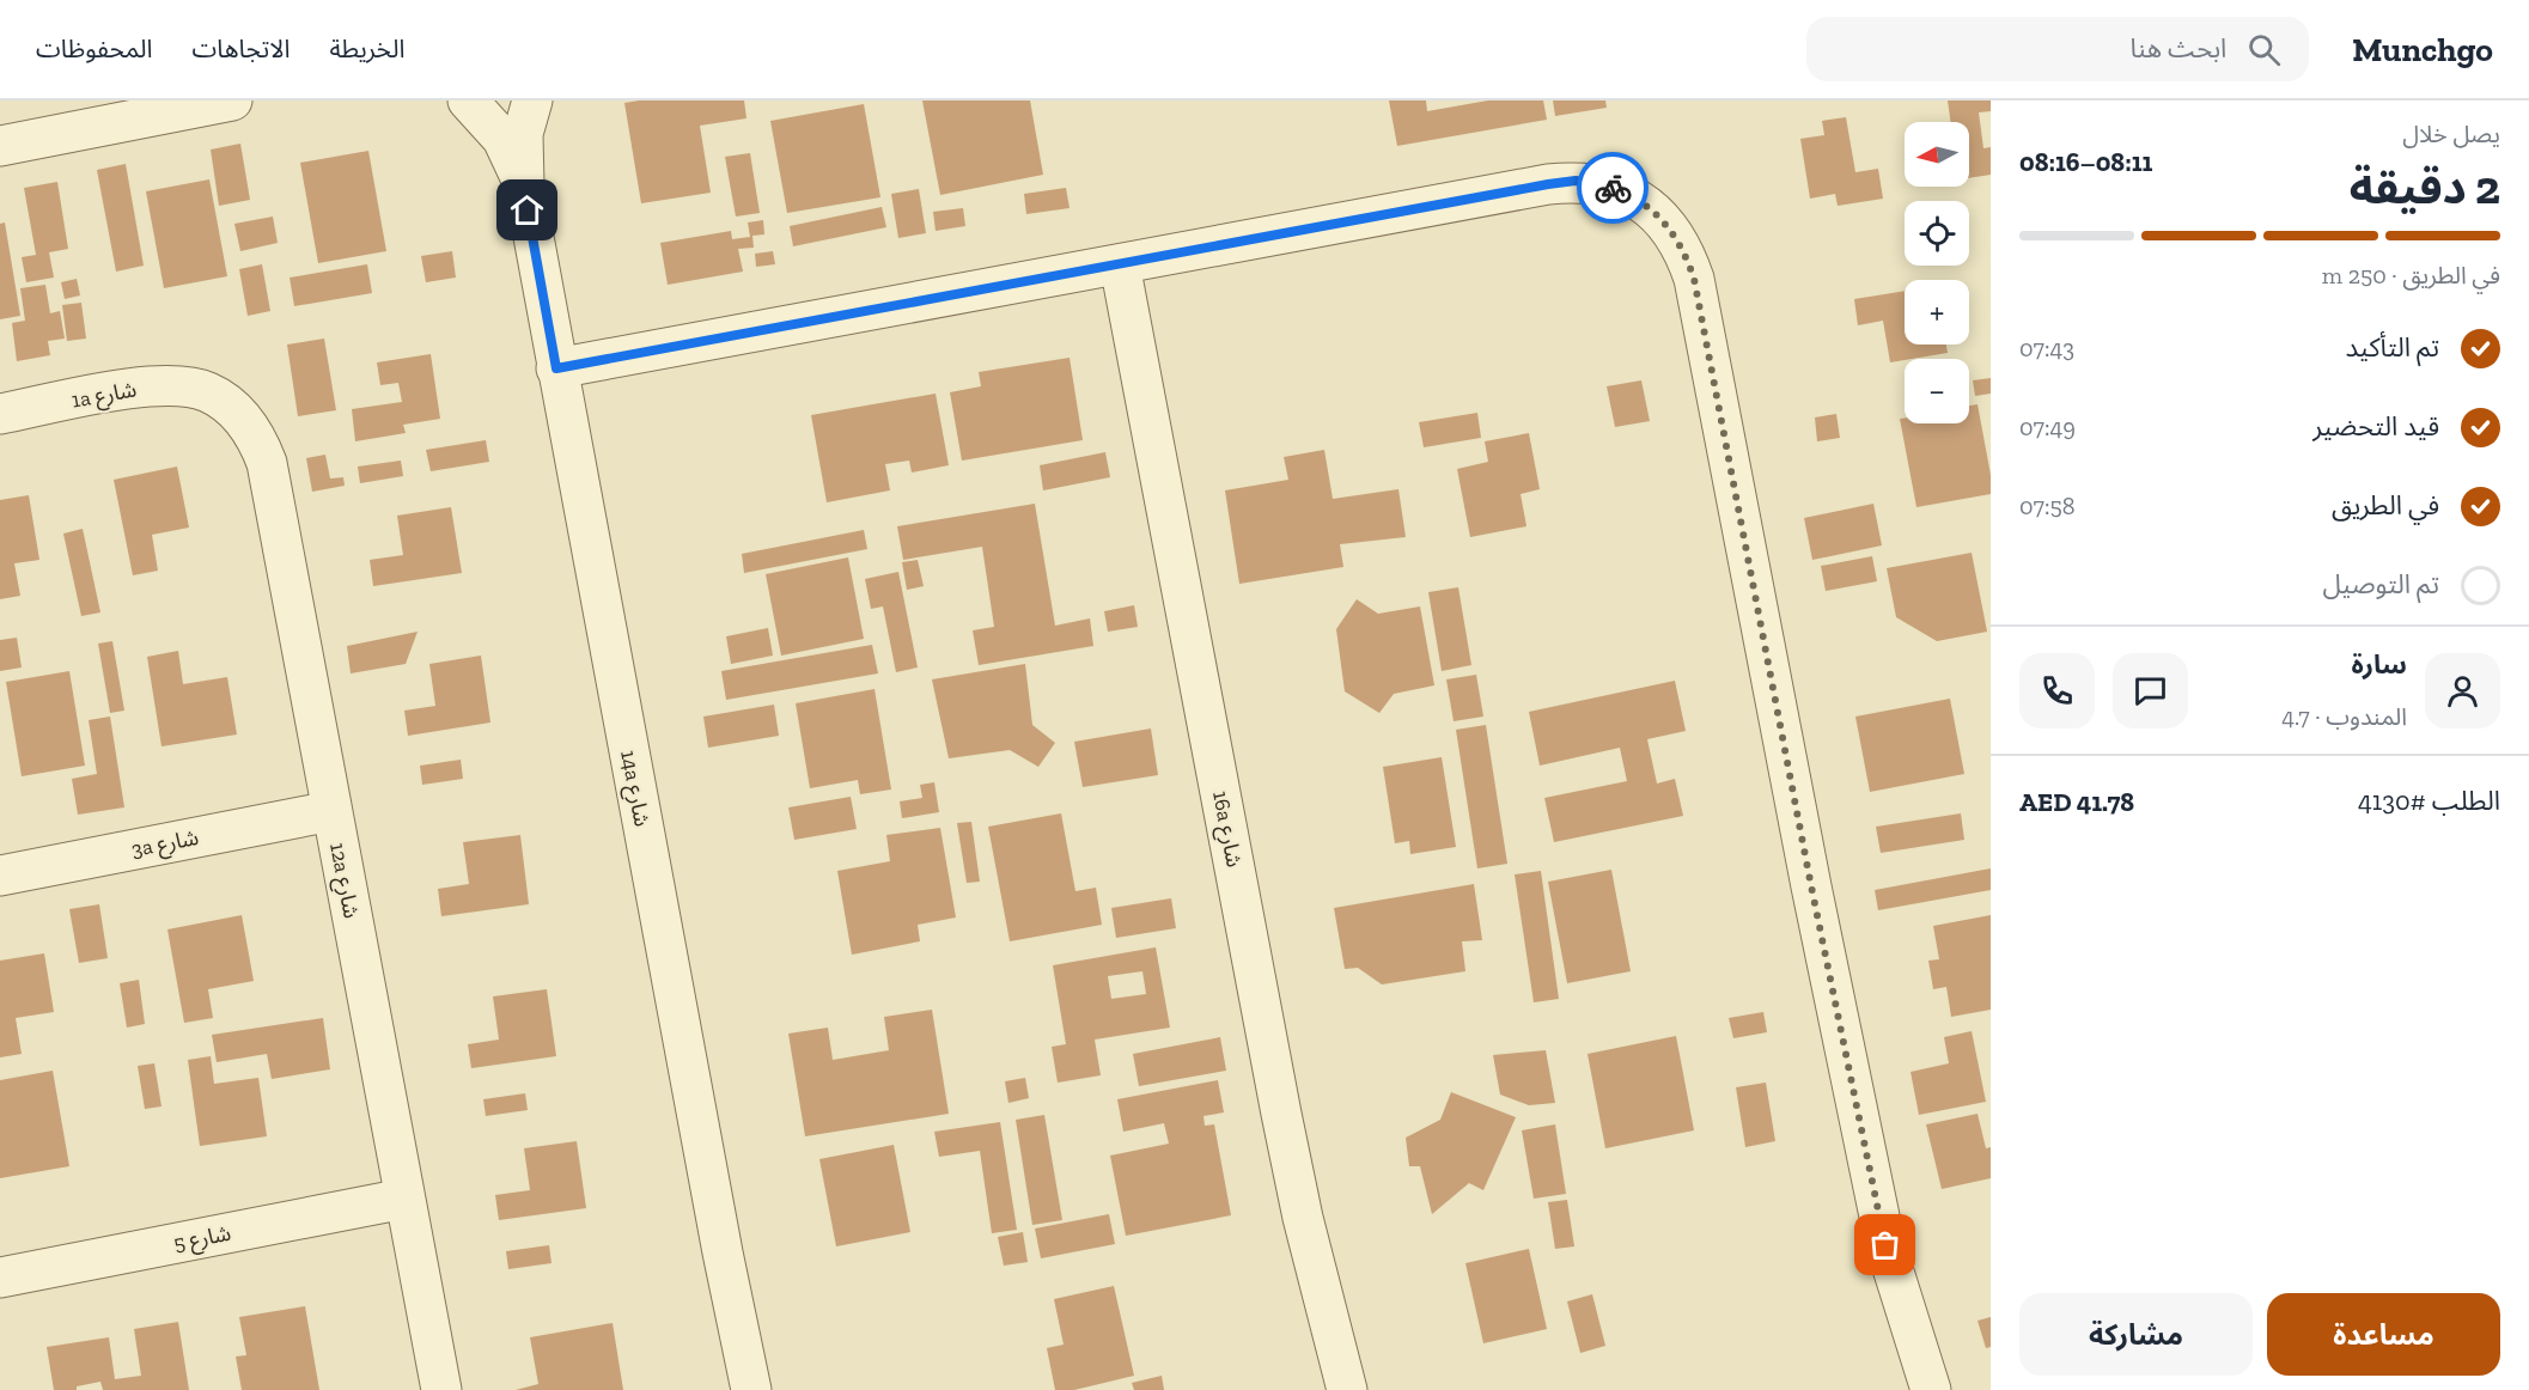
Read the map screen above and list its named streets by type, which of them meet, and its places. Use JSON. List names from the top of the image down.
{
  "streets": {
    "street": [
      "1a شارع",
      "14a شارع",
      "16a شارع",
      "3a شارع",
      "12a شارع",
      "شارع 5"
    ]
  },
  "crossings": [
    ["1a شارع", "12a شارع"],
    ["3a شارع", "12a شارع"],
    ["12a شارع", "شارع 5"]
  ],
  "north": "left",
  "page": {
    "header": "Munchgo",
    "search": "ابحث هنا",
    "nav": ["الخريطة", "الاتجاهات", "المحفوظات"],
    "heading": ["2 دقيقة", "يصل خلال", "08:11–08:16"],
    "panel": [
      "سارة",
      "المندوب · 4.7",
      "الطلب #4130",
      "AED 41.78"
    ],
    "map_buttons": ["+", "−"],
    "bar": "في الطريق · 250 m",
    "list": [
      ["تم التأكيد", "07:43"],
      ["قيد التحضير", "07:49"],
      ["في الطريق", "07:58"],
      "تم التوصيل"
    ],
    "buttons": ["مساعدة", "مشاركة"]
  }
}
